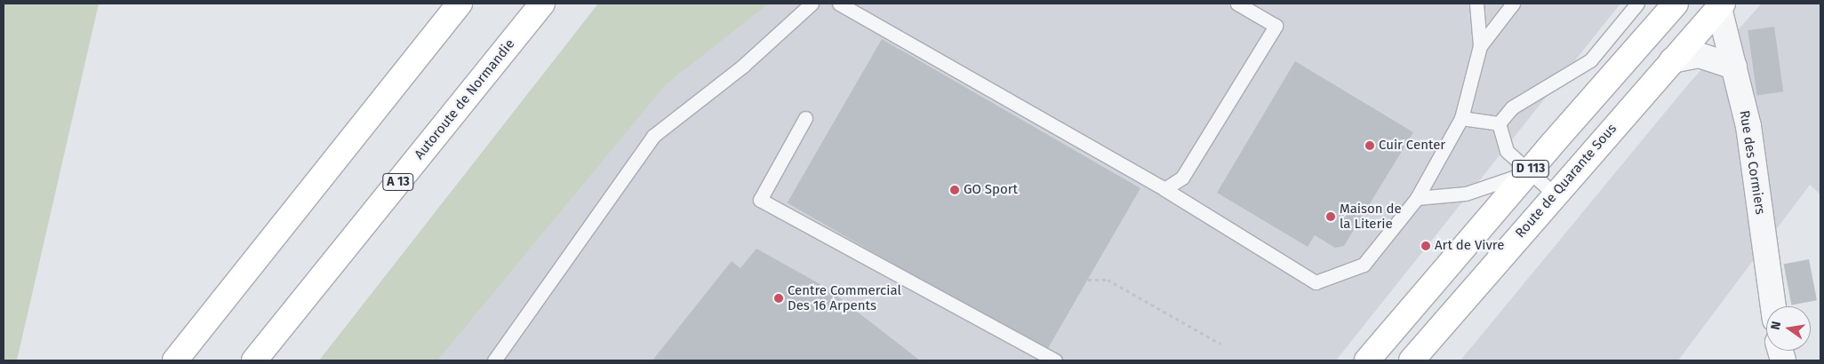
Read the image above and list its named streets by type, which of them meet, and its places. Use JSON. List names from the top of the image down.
{
  "streets": {
    "main road": [
      "Autoroute de Normandie",
      "D 113",
      "Route de Quarante Sous",
      "A 13"
    ],
    "street": ["Rue des Cormiers"]
  },
  "crossings": [
    ["Rue des Cormiers", "Route de Quarante Sous"]
  ],
  "places": [
    "Cuir Center",
    "GO Sport",
    "Maison de la Literie",
    "Art de Vivre",
    "Centre Commercial Des 16 Arpents"
  ],
  "north": "left"
}
